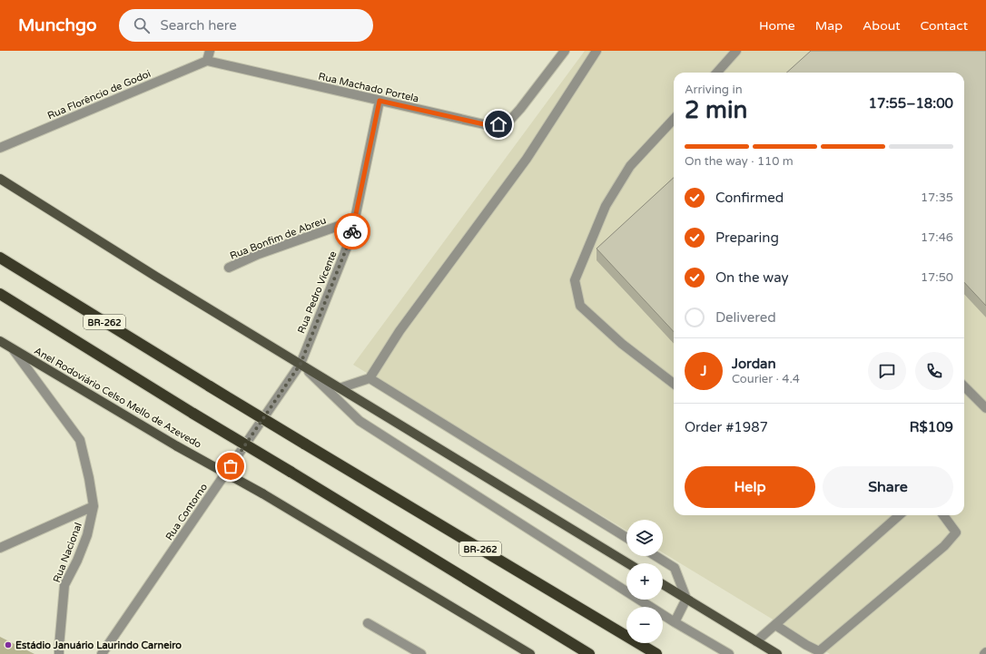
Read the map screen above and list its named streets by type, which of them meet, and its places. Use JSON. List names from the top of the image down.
{
  "streets": {
    "highway": ["BR-262"],
    "main road": ["Anel Rodoviário Celso Mello de Azevedo"],
    "street": [
      "Rua Machado Portela",
      "Rua Florêncio de Godoi",
      "Rua Bonfim de Abreu",
      "Rua Pedro Vicente",
      "Rua Contorno",
      "Rua Nacional"
    ]
  },
  "crossings": [
    ["Rua Machado Portela", "Rua Florêncio de Godoi"],
    ["Rua Machado Portela", "Rua Pedro Vicente"],
    ["Rua Bonfim de Abreu", "Rua Pedro Vicente"],
    ["Rua Pedro Vicente", "Rua Contorno"],
    ["Anel Rodoviário Celso Mello de Azevedo", "Rua Nacional"]
  ],
  "places": ["Estádio Januário Laurindo Carneiro"],
  "page": {
    "header": "Munchgo",
    "search": "Search here",
    "nav": [
      "Home",
      "Map",
      "About",
      "Contact"
    ],
    "heading": ["2 min", "Arriving in", "17:55–18:00"],
    "panel": [
      "Jordan",
      "Courier · 4.4",
      "Order #1987",
      "R$109"
    ],
    "bar": "On the way · 110 m",
    "list": [
      ["Confirmed", "17:35"],
      ["Preparing", "17:46"],
      ["On the way", "17:50"],
      "Delivered"
    ],
    "round": "J",
    "buttons": ["Help", "Share"],
    "map_buttons": ["+", "−"]
  }
}
